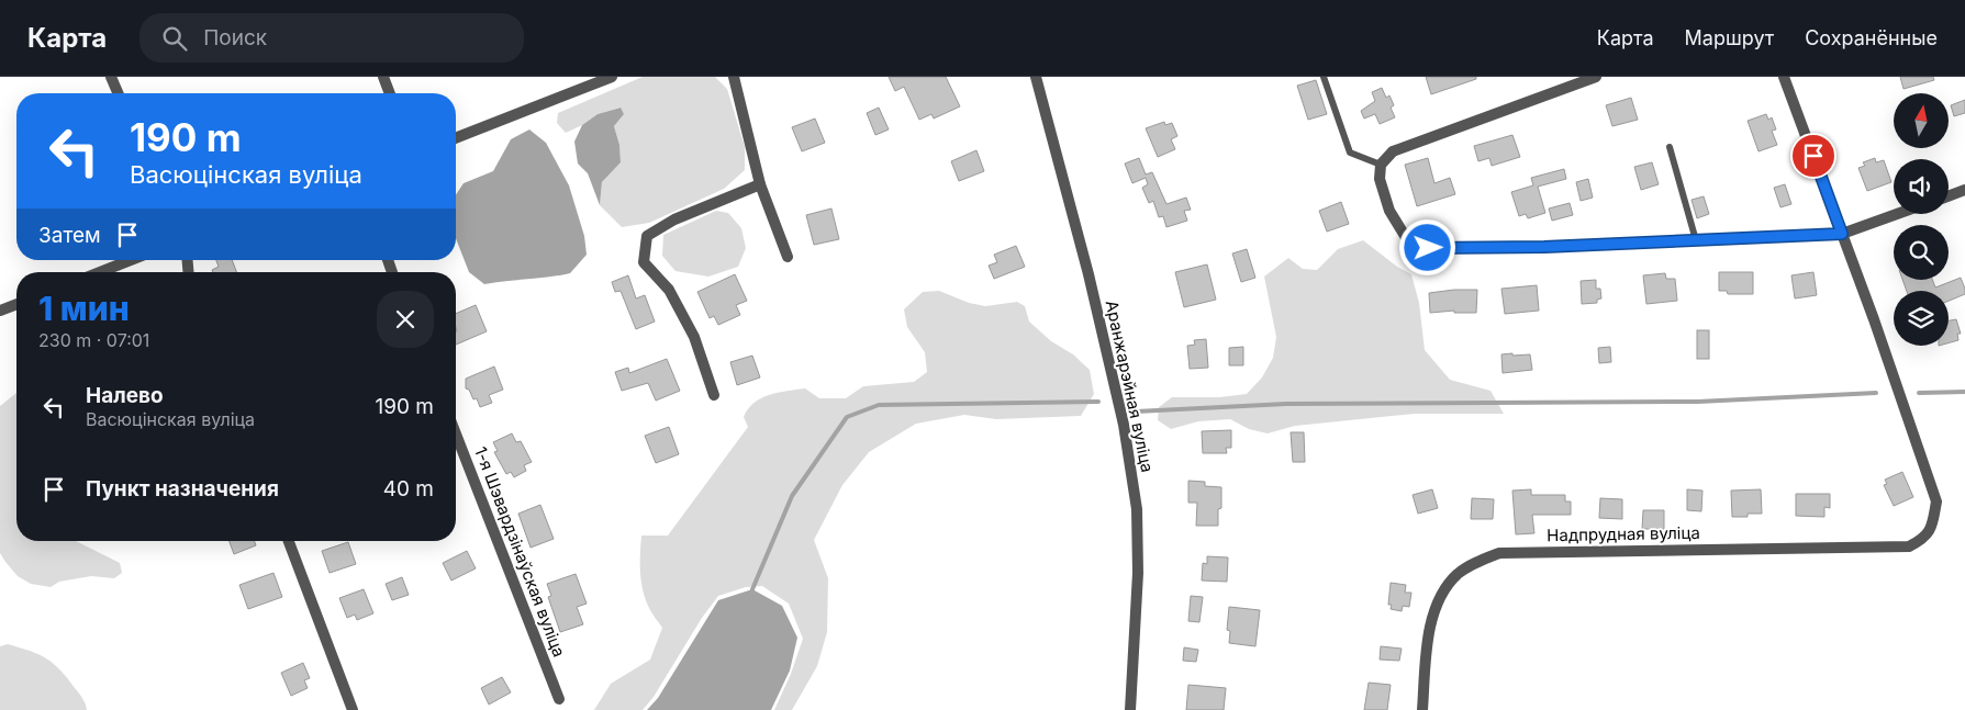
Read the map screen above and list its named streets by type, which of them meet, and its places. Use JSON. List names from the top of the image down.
{
  "streets": {
    "street": ["Аранжарэйная вуліца", "Надпрудная вуліца", "1-я Шэвардзінаўская вуліца"]
  },
  "north": "top",
  "page": {
    "header": "Карта",
    "search": "Поиск",
    "nav": ["Карта", "Маршрут", "Сохранённые"],
    "turn": ["190 m", "Васюцінская вуліца"],
    "then": "Затем",
    "heading": ["1 мин", "230 m · 07:01"],
    "list": [
      {
        "name": "Налево",
        "note": "Васюцінская вуліца",
        "value": "190 m"
      },
      {
        "name": "Пункт назначения",
        "value": "40 m"
      }
    ]
  }
}
